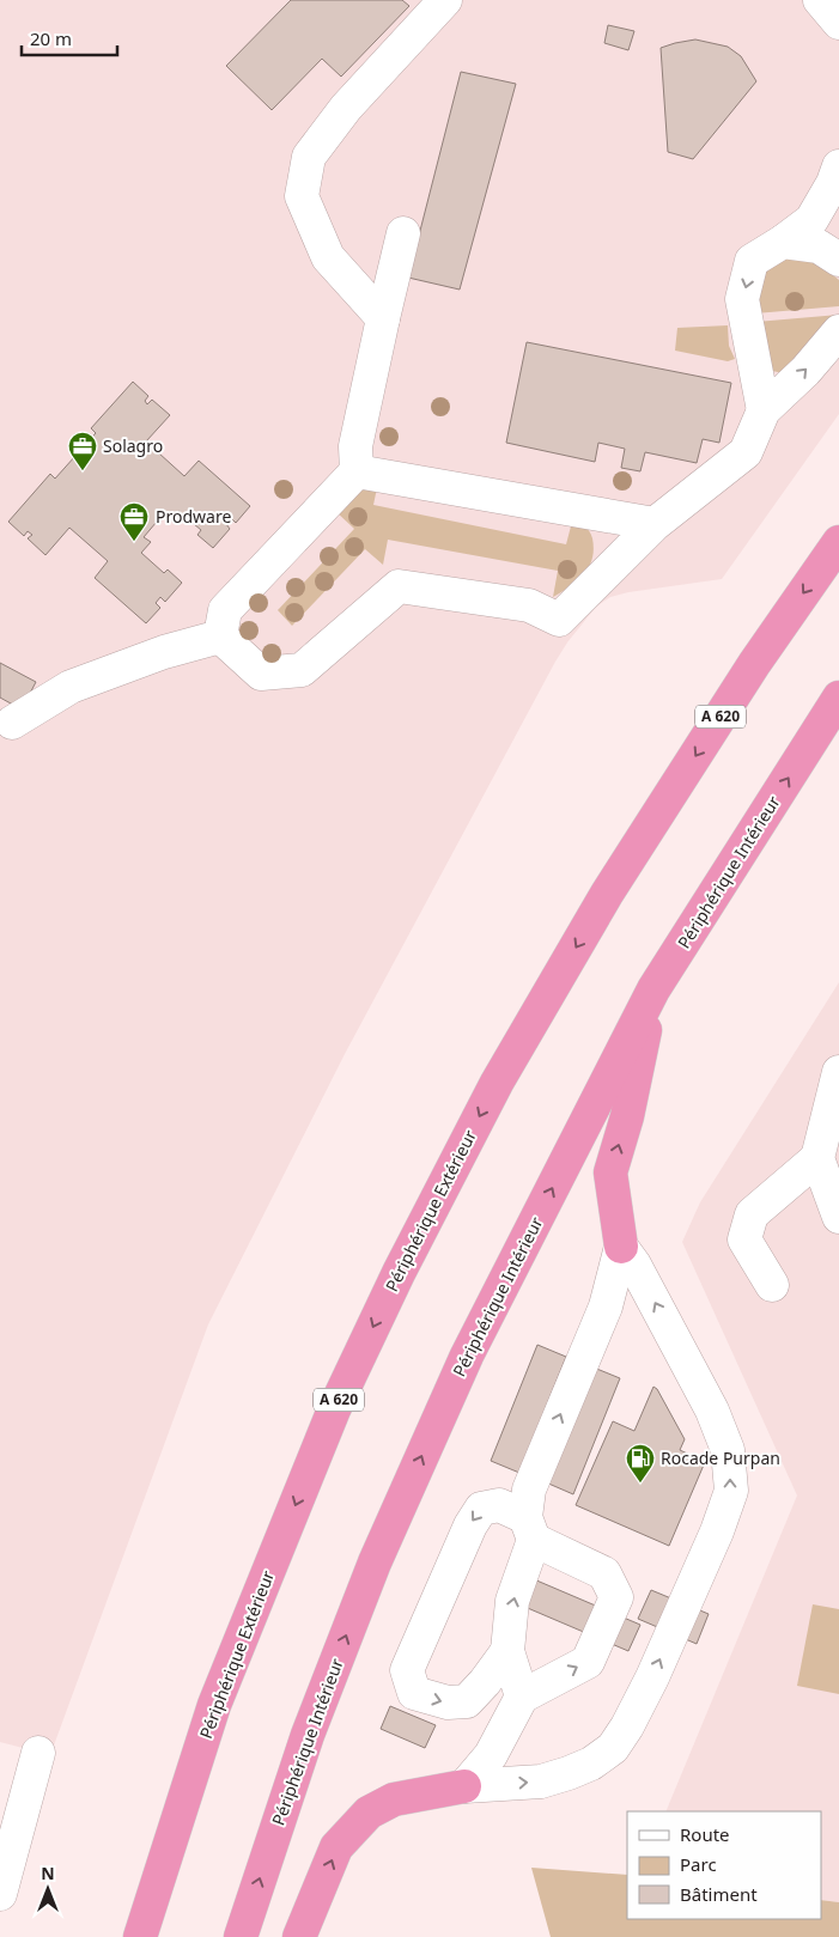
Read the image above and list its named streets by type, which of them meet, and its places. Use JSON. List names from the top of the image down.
{
  "streets": {
    "highway": ["A 620", "Périphérique Intérieur", "Périphérique Extérieur"]
  },
  "one_way": ["Périphérique Intérieur", "Périphérique Extérieur"],
  "places": {
    "office": ["Solagro", "Prodware"],
    "fuel station": ["Rocade Purpan"]
  },
  "legend": ["Route", "Parc", "Bâtiment"],
  "scale_bar": "20 m",
  "north": "top"
}
